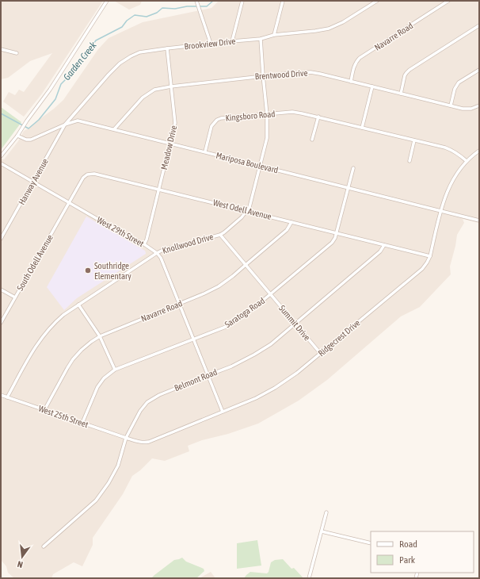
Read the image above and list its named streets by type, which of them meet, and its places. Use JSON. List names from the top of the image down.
{
  "streets": {
    "street": [
      "Navarre Road",
      "Brookview Drive",
      "Brentwood Drive",
      "Kingsboro Road",
      "Meadow Drive",
      "Mariposa Boulevard",
      "Hanway Avenue",
      "West Odell Avenue",
      "West 29th Street",
      "Knollwood Drive",
      "South Odell Avenue",
      "Saratoga Road",
      "Summit Drive",
      "Ridgecrest Drive",
      "Belmont Road",
      "West 25th Street"
    ]
  },
  "crossings": [
    ["Navarre Road", "Brentwood Drive"],
    ["Navarre Road", "West Odell Avenue"],
    ["Navarre Road", "West 29th Street"],
    ["Navarre Road", "Summit Drive"],
    ["Navarre Road", "West 25th Street"],
    ["Brookview Drive", "Meadow Drive"],
    ["Brookview Drive", "Mariposa Boulevard"],
    ["Brookview Drive", "Hanway Avenue"],
    ["Brookview Drive", "Knollwood Drive"],
    ["Brentwood Drive", "Meadow Drive"],
    ["Brentwood Drive", "Mariposa Boulevard"],
    ["Brentwood Drive", "Knollwood Drive"],
    ["Kingsboro Road", "Mariposa Boulevard"],
    ["Kingsboro Road", "Knollwood Drive"],
    ["Kingsboro Road", "Ridgecrest Drive"],
    ["Meadow Drive", "Mariposa Boulevard"],
    ["Meadow Drive", "West Odell Avenue"],
    ["Meadow Drive", "West 29th Street"],
    ["Mariposa Boulevard", "Hanway Avenue"],
    ["Mariposa Boulevard", "Knollwood Drive"],
    ["Mariposa Boulevard", "Saratoga Road"],
    ["Mariposa Boulevard", "Ridgecrest Drive"],
    ["Hanway Avenue", "West 29th Street"],
    ["West Odell Avenue", "West 29th Street"],
    ["West Odell Avenue", "Knollwood Drive"],
    ["West Odell Avenue", "South Odell Avenue"],
    ["West Odell Avenue", "Saratoga Road"],
    ["West Odell Avenue", "Ridgecrest Drive"],
    ["West Odell Avenue", "Belmont Road"],
    ["West 29th Street", "Knollwood Drive"],
    ["West 29th Street", "South Odell Avenue"],
    ["West 29th Street", "Saratoga Road"],
    ["West 29th Street", "Ridgecrest Drive"],
    ["West 29th Street", "Belmont Road"],
    ["Knollwood Drive", "Summit Drive"],
    ["Knollwood Drive", "West 25th Street"],
    ["Saratoga Road", "Summit Drive"],
    ["Saratoga Road", "West 25th Street"],
    ["Summit Drive", "Ridgecrest Drive"],
    ["Summit Drive", "Belmont Road"],
    ["Ridgecrest Drive", "Belmont Road"],
    ["Ridgecrest Drive", "West 25th Street"],
    ["Belmont Road", "West 25th Street"]
  ],
  "water": ["Garden Creek"],
  "places": ["Southridge Elementary"],
  "legend": ["Road", "Park"],
  "north": "bottom"
}
